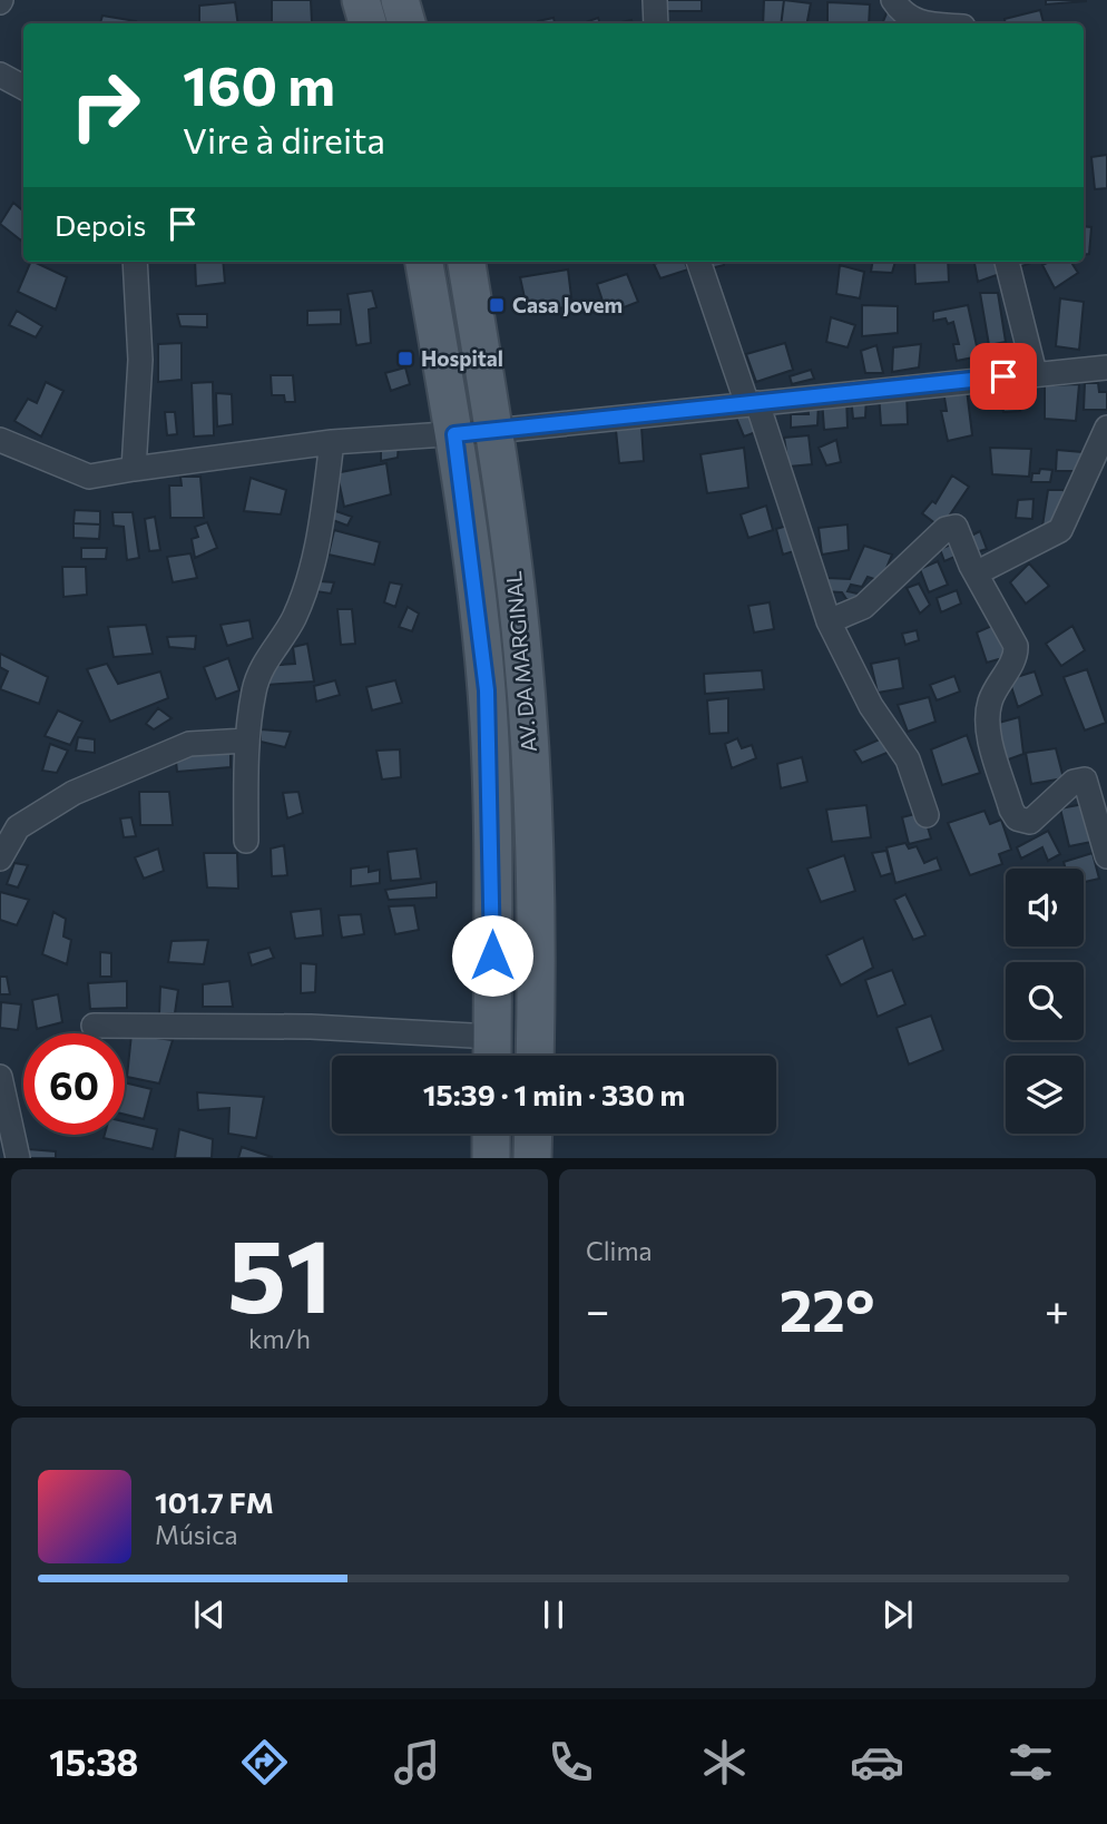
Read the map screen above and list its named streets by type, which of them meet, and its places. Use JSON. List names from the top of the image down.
{
  "streets": {
    "main road": ["AV. DA MARGINAL"]
  },
  "places": {
    "transit": ["Casa Jovem", "Hospital"]
  },
  "page": {
    "turn": ["160 m", "Vire à direita"],
    "then": "Depois",
    "limit": "60",
    "trip": "15:39 · 1 min · 330 m",
    "tile": [
      ["51", "km/h"],
      "Clima"
    ],
    "heat": ["−", "22°", "+"],
    "song": ["101.7 FM", "Música"],
    "tabs": "15:38"
  }
}
